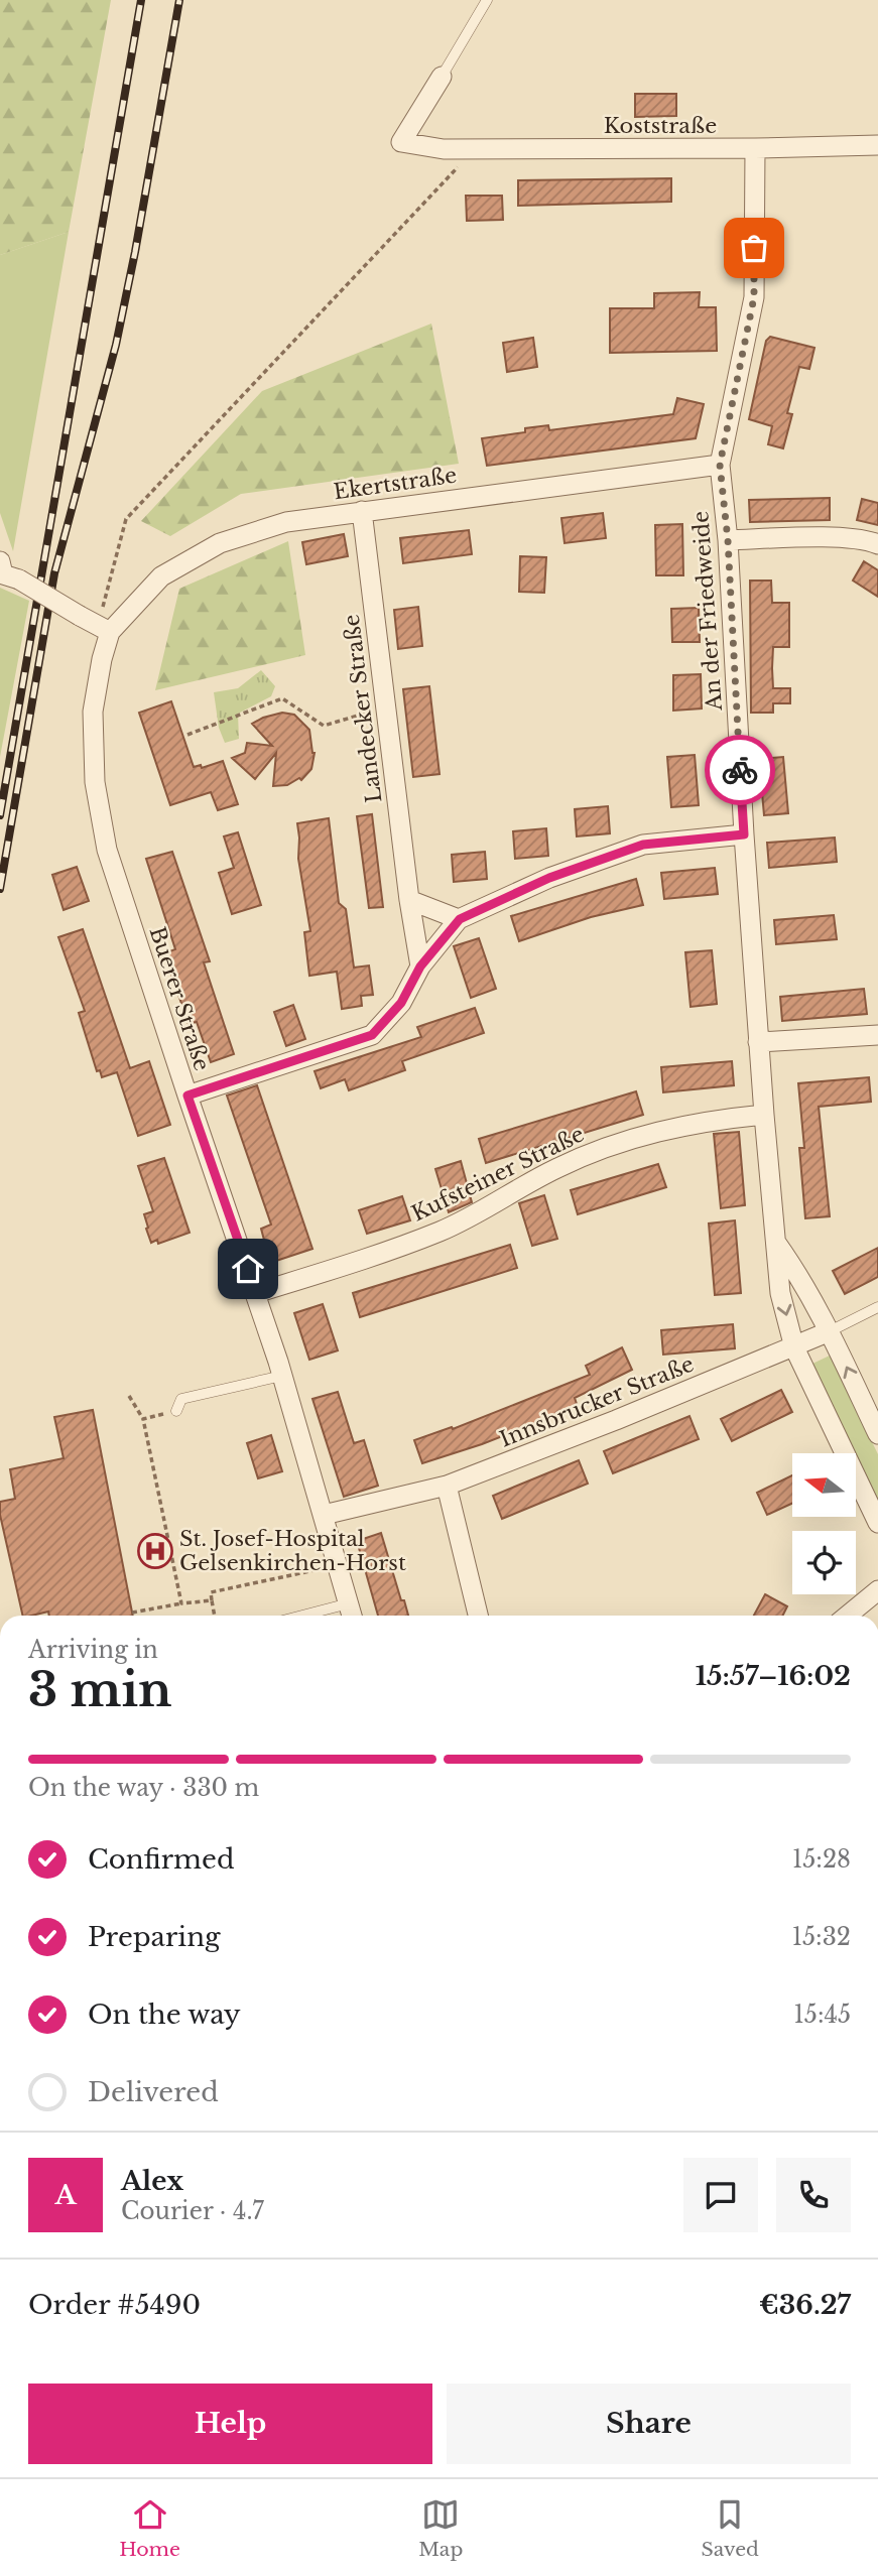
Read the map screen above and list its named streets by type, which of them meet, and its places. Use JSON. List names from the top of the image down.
{
  "streets": {
    "street": [
      "Koststraße",
      "Ekertstraße",
      "An der Friedweide",
      "Landecker Straße",
      "Buerer Straße",
      "Kufsteiner Straße",
      "Innsbrucker Straße"
    ]
  },
  "crossings": [
    ["Koststraße", "An der Friedweide"],
    ["Ekertstraße", "An der Friedweide"],
    ["Ekertstraße", "Landecker Straße"],
    ["Ekertstraße", "Buerer Straße"],
    ["An der Friedweide", "Kufsteiner Straße"],
    ["An der Friedweide", "Innsbrucker Straße"],
    ["Buerer Straße", "Kufsteiner Straße"],
    ["Buerer Straße", "Innsbrucker Straße"]
  ],
  "places": {
    "hospital": ["St. Josef-Hospital Gelsenkirchen-Horst"]
  },
  "north": "left",
  "page": {
    "heading": ["3 min", "Arriving in", "15:57–16:02"],
    "panel": [
      "Alex",
      "Courier · 4.7",
      "Order #5490",
      "€36.27"
    ],
    "bar": "On the way · 330 m",
    "list": [
      ["Confirmed", "15:28"],
      ["Preparing", "15:32"],
      ["On the way", "15:45"],
      "Delivered"
    ],
    "round": "A",
    "buttons": ["Help", "Share"],
    "tabs": ["Home", "Map", "Saved"]
  }
}
